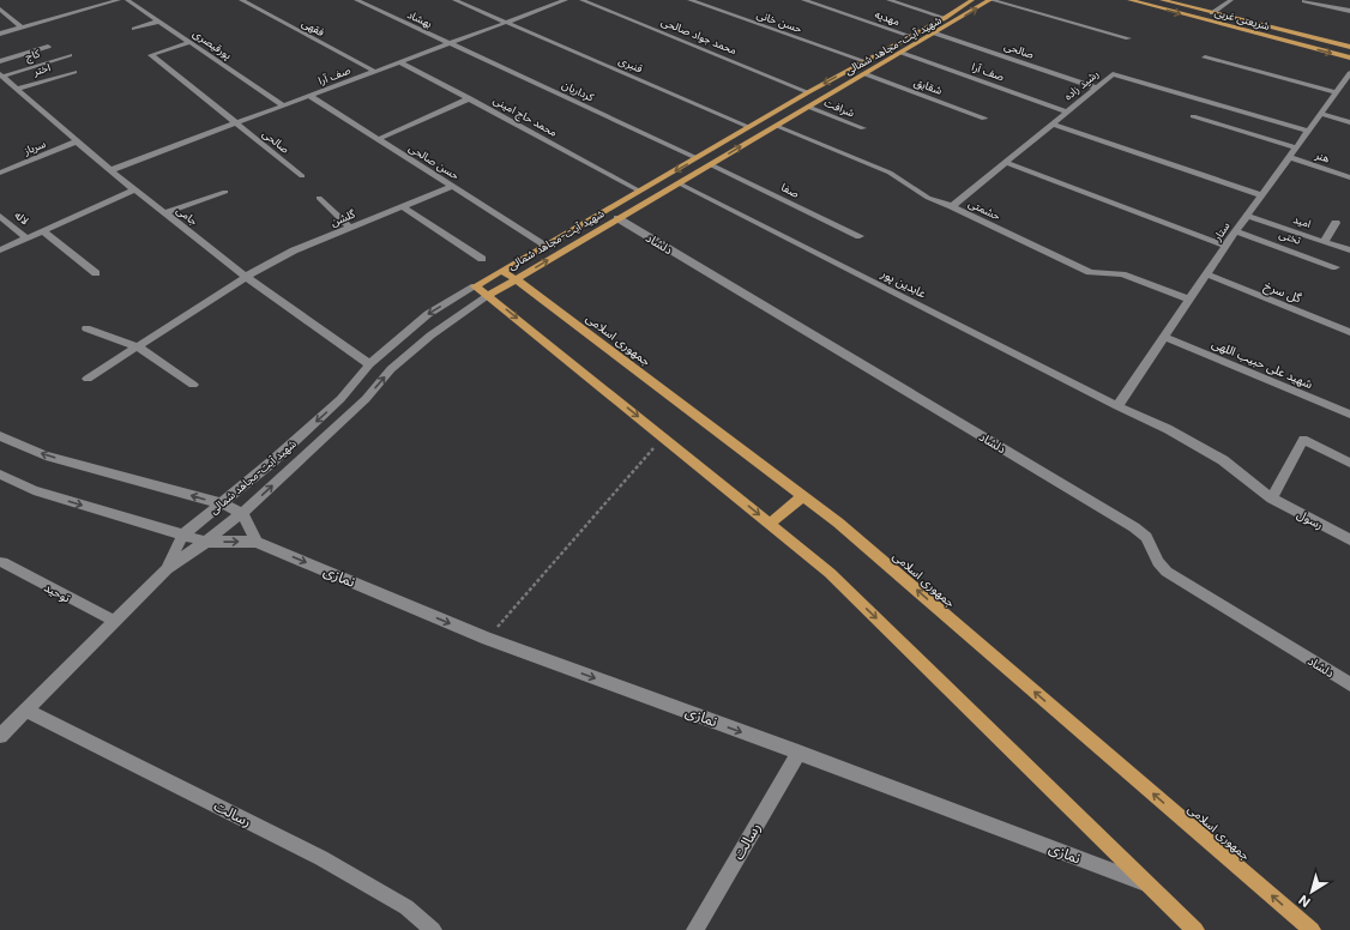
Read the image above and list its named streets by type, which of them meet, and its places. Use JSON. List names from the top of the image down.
{
  "streets": {
    "main road": ["شریعتی غربی", "شهید آیت-مجاهد شمالی", "جمهوری اسلامی"],
    "street": [
      "مهدیه",
      "بهشاد",
      "حسن خانی",
      "فقهی",
      "محمد جواد صالحی",
      "پورقیصری",
      "صالحی",
      "کاج",
      "قنبری",
      "اختر",
      "صف آرا",
      "رشید زاده",
      "شقایق",
      "کرداریان",
      "شرافت",
      "محمد حاج امینی",
      "سرباز",
      "هنر",
      "حسن صالحی",
      "صفا",
      "حشمتی",
      "جامی",
      "لاله",
      "گلشن",
      "امید",
      "ستار",
      "تختی",
      "دلشاد",
      "عابدین پور",
      "گل سرخ",
      "شهید علی حبیب اللهی",
      "رسول",
      "نمازی",
      "توحید",
      "رسالت"
    ]
  },
  "crossings": [
    ["مهدیه", "شهید آیت-مجاهد شمالی"],
    ["بهشاد", "صف آرا"],
    ["بهشاد", "کرداریان"],
    ["حسن خانی", "شهید آیت-مجاهد شمالی"],
    ["فقهی", "صف آرا"],
    ["محمد جواد صالحی", "شهید آیت-مجاهد شمالی"],
    ["پورقیصری", "صالحی"],
    ["پورقیصری", "صف آرا"],
    ["شهید آیت-مجاهد شمالی", "صالحی"],
    ["شهید آیت-مجاهد شمالی", "قنبری"],
    ["شهید آیت-مجاهد شمالی", "صف آرا"],
    ["شهید آیت-مجاهد شمالی", "شقایق"],
    ["شهید آیت-مجاهد شمالی", "کرداریان"],
    ["شهید آیت-مجاهد شمالی", "شرافت"],
    ["شهید آیت-مجاهد شمالی", "محمد حاج امینی"],
    ["شهید آیت-مجاهد شمالی", "حسن صالحی"],
    ["شهید آیت-مجاهد شمالی", "صفا"],
    ["شهید آیت-مجاهد شمالی", "حشمتی"],
    ["شهید آیت-مجاهد شمالی", "جامی"],
    ["شهید آیت-مجاهد شمالی", "دلشاد"],
    ["شهید آیت-مجاهد شمالی", "عابدین پور"],
    ["شهید آیت-مجاهد شمالی", "جمهوری اسلامی"],
    ["شهید آیت-مجاهد شمالی", "نمازی"],
    ["صالحی", "صف آرا"],
    ["صالحی", "رشید زاده"],
    ["کاج", "جامی"],
    ["قنبری", "صف آرا"],
    ["اختر", "جامی"],
    ["صف آرا", "رشید زاده"],
    ["صف آرا", "کرداریان"],
    ["صف آرا", "محمد حاج امینی"],
    ["صف آرا", "حسن صالحی"],
    ["صف آرا", "جامی"],
    ["رشید زاده", "حشمتی"],
    ["رشید زاده", "ستار"],
    ["سرباز", "جامی"],
    ["هنر", "ستار"],
    ["حسن صالحی", "گلشن"],
    ["حشمتی", "ستار"],
    ["جامی", "گلشن"],
    ["امید", "ستار"],
    ["ستار", "تختی"],
    ["ستار", "عابدین پور"],
    ["ستار", "گل سرخ"],
    ["ستار", "شهید علی حبیب اللهی"],
    ["عابدین پور", "رسول"],
    ["نمازی", "رسالت"]
  ],
  "one_way": ["نمازی"],
  "north": "bottom left"
}
